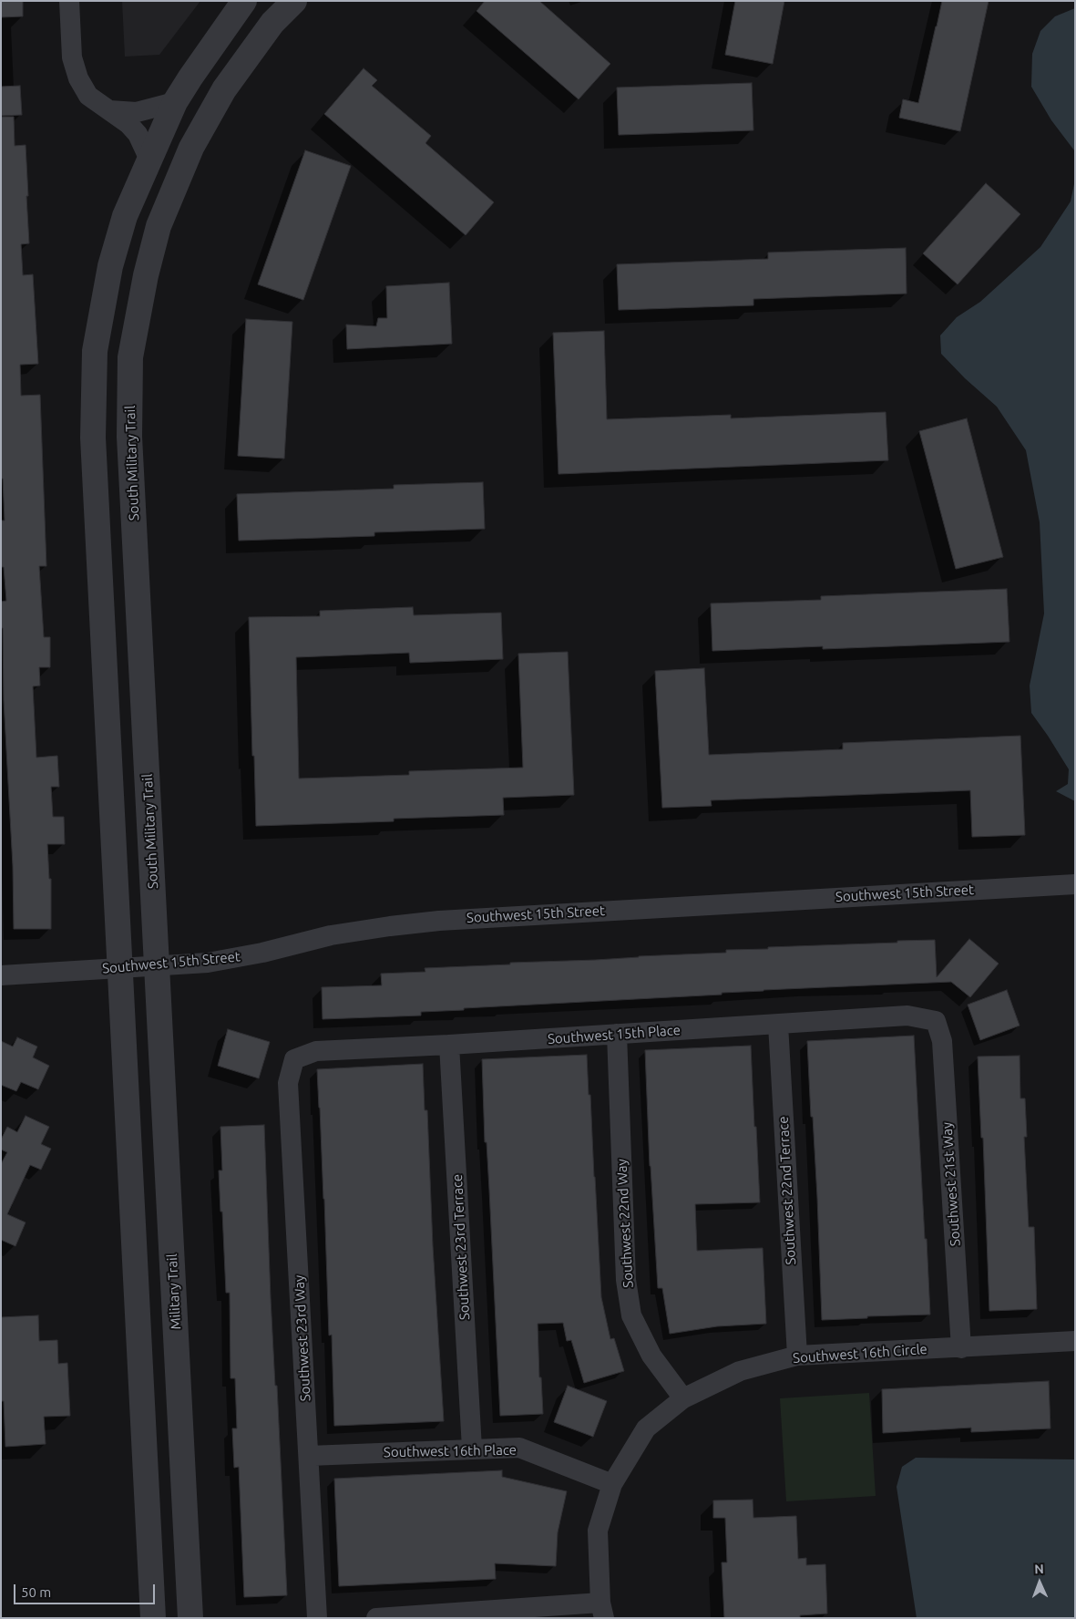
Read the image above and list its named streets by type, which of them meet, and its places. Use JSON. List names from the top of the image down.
{
  "streets": {
    "street": [
      "South Military Trail",
      "Southwest 15th Street",
      "Southwest 15th Place",
      "Southwest 21st Way",
      "Southwest 22nd Terrace",
      "Southwest 22nd Way",
      "Southwest 23rd Terrace",
      "Military Trail",
      "Southwest 23rd Way",
      "Southwest 16th Circle",
      "Southwest 16th Place"
    ]
  },
  "crossings": [
    ["South Military Trail", "Southwest 15th Street"],
    ["South Military Trail", "Military Trail"],
    ["Southwest 15th Street", "Military Trail"],
    ["Southwest 15th Place", "Southwest 21st Way"],
    ["Southwest 15th Place", "Southwest 22nd Terrace"],
    ["Southwest 15th Place", "Southwest 22nd Way"],
    ["Southwest 15th Place", "Southwest 23rd Terrace"],
    ["Southwest 15th Place", "Southwest 23rd Way"],
    ["Southwest 21st Way", "Southwest 16th Circle"],
    ["Southwest 22nd Terrace", "Southwest 16th Circle"],
    ["Southwest 22nd Way", "Southwest 16th Circle"],
    ["Southwest 23rd Terrace", "Southwest 16th Place"],
    ["Southwest 23rd Way", "Southwest 16th Place"],
    ["Southwest 16th Circle", "Southwest 16th Place"]
  ],
  "scale_bar": "50 m",
  "north": "top"
}
